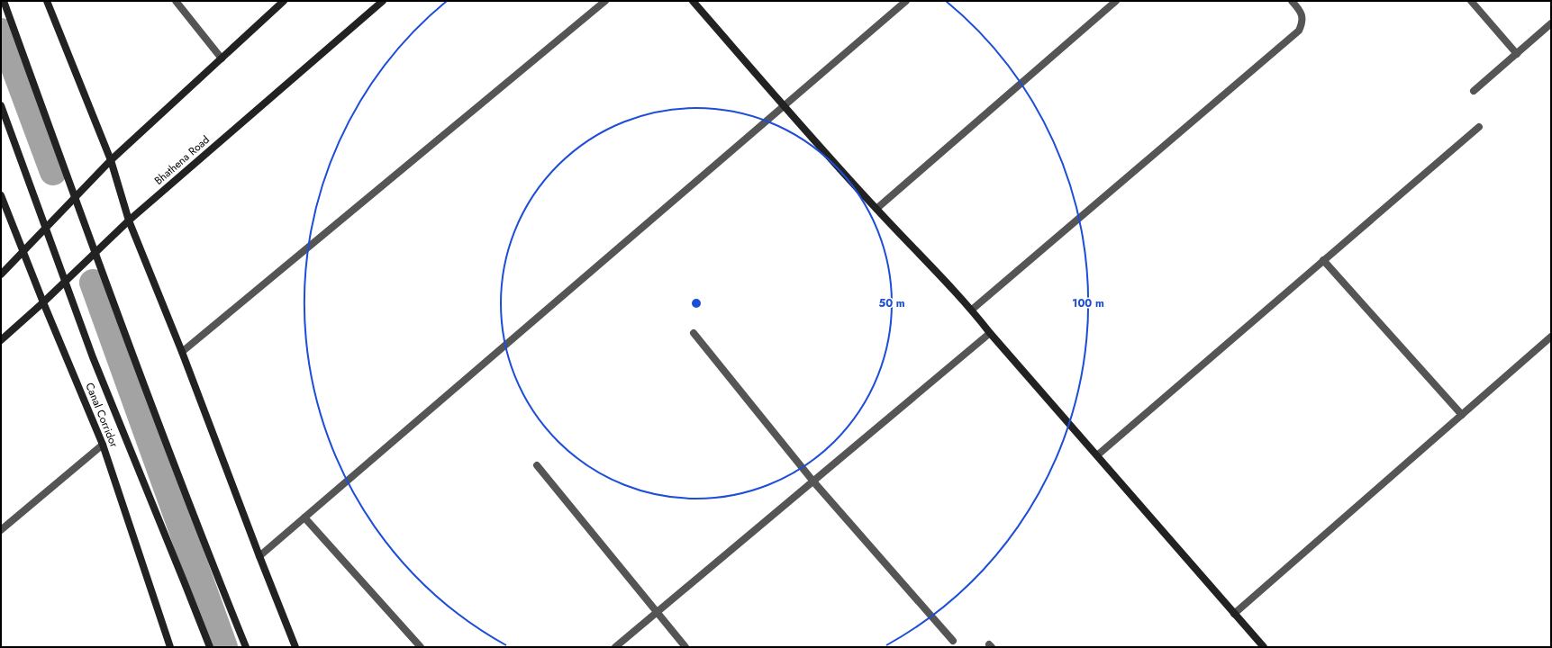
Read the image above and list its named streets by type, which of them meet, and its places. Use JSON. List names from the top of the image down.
{
  "streets": {
    "main road": ["Bhathena Road", "Canal Corridor"]
  },
  "crossings": [
    ["Bhathena Road", "Canal Corridor"]
  ],
  "rings": ["50 m", "100 m"]
}
